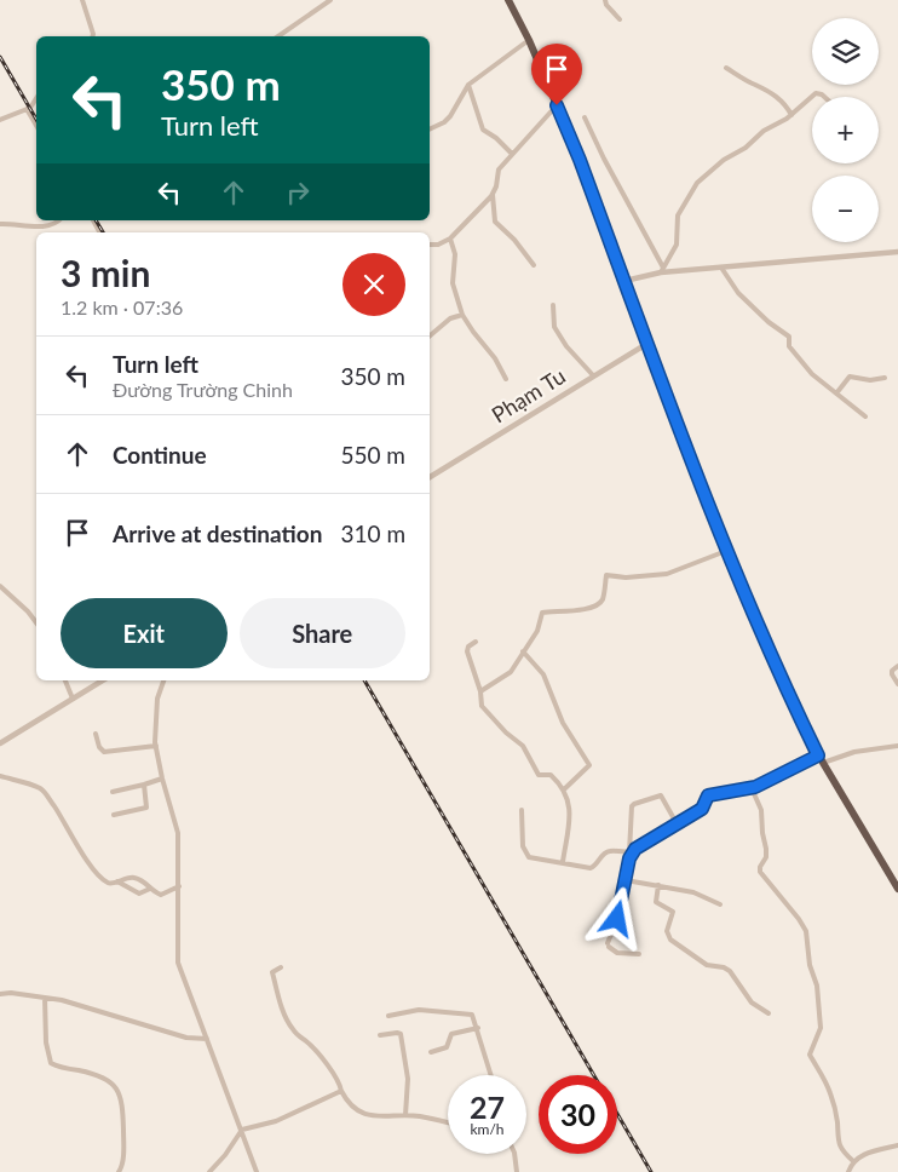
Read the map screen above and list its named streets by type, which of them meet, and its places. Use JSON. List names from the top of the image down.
{
  "streets": {
    "street": ["Phạm Tu"]
  },
  "page": {
    "map_buttons": ["+", "−"],
    "turn": ["350 m", "Turn left"],
    "heading": ["3 min", "1.2 km · 07:36"],
    "list": [
      {
        "name": "Turn left",
        "note": "Đường Trường Chinh",
        "value": "350 m"
      },
      {
        "name": "Continue",
        "value": "550 m"
      },
      {
        "name": "Arrive at destination",
        "value": "310 m"
      }
    ],
    "buttons": ["Exit", "Share"],
    "speed": "27 km/h",
    "limit": "30"
  }
}
